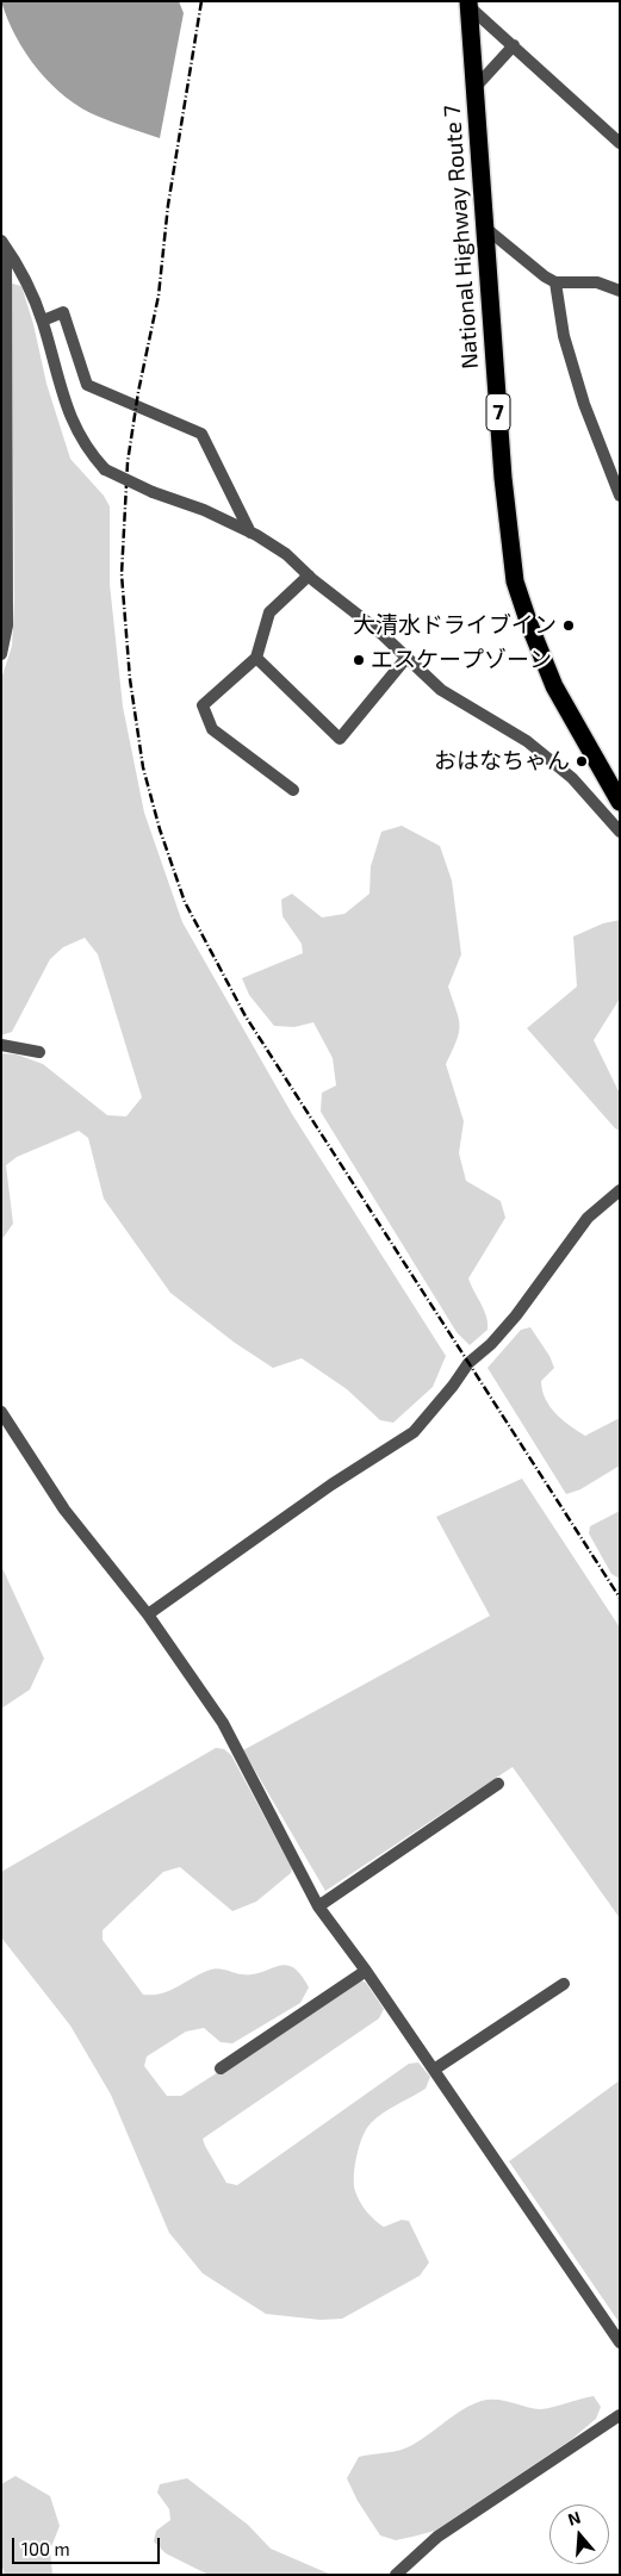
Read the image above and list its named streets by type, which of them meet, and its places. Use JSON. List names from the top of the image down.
{
  "streets": {
    "highway": ["National Highway Route 7", "7"]
  },
  "places": ["大清水ドライブイン", "エスケープゾーン", "おはなちゃん"],
  "scale_bar": "100 m",
  "north": "top"
}
